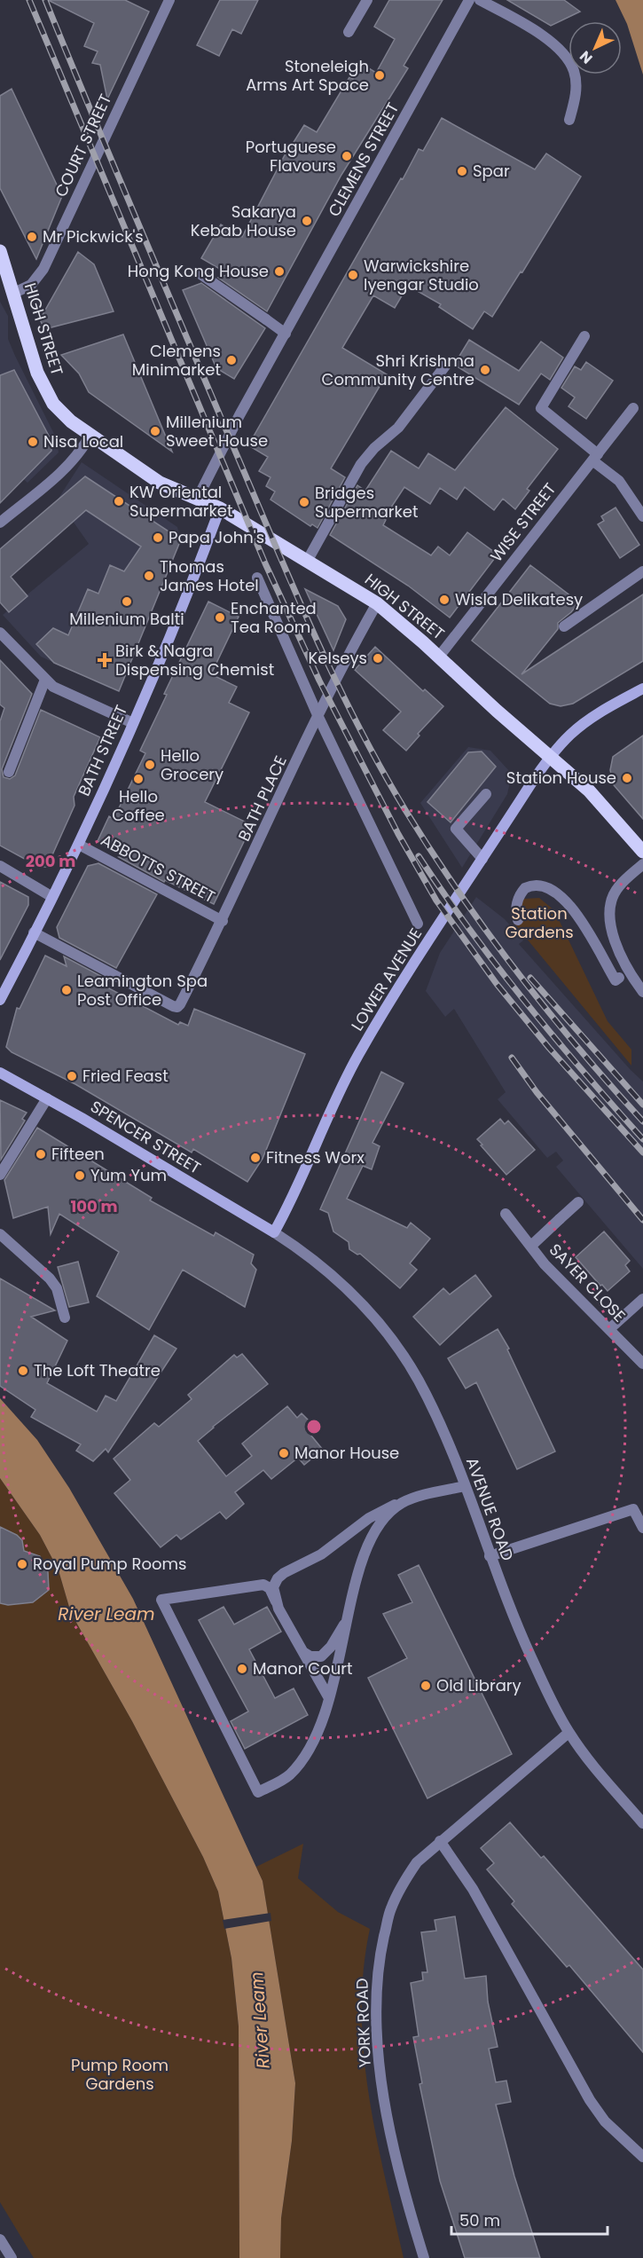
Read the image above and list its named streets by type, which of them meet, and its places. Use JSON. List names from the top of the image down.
{
  "streets": {
    "main road": [
      "HIGH STREET",
      "BATH STREET",
      "LOWER AVENUE",
      "SPENCER STREET"
    ],
    "street": [
      "COURT STREET",
      "CLEMENS STREET",
      "WISE STREET",
      "BATH PLACE",
      "ABBOTTS STREET",
      "SAYER CLOSE",
      "AVENUE ROAD",
      "YORK ROAD"
    ]
  },
  "crossings": [
    ["COURT STREET", "HIGH STREET"],
    ["CLEMENS STREET", "HIGH STREET"],
    ["HIGH STREET", "WISE STREET"],
    ["HIGH STREET", "BATH STREET"],
    ["HIGH STREET", "BATH PLACE"],
    ["HIGH STREET", "LOWER AVENUE"],
    ["BATH STREET", "BATH PLACE"],
    ["BATH STREET", "ABBOTTS STREET"],
    ["BATH PLACE", "ABBOTTS STREET"],
    ["LOWER AVENUE", "SPENCER STREET"],
    ["LOWER AVENUE", "AVENUE ROAD"],
    ["SPENCER STREET", "AVENUE ROAD"],
    ["AVENUE ROAD", "YORK ROAD"]
  ],
  "water": ["River Leam"],
  "parks": ["Station Gardens", "Pump Room Gardens"],
  "places": {
    "other": [
      "Stoneleigh Arms Art Space",
      "Portuguese Flavours",
      "Spar",
      "Sakarya Kebab House",
      "Mr Pickwick's",
      "Hong Kong House",
      "Warwickshire Iyengar Studio",
      "Clemens Minimarket",
      "Shri Krishma Community Centre",
      "Millenium Sweet House",
      "Nisa Local",
      "KW Oriental Supermarket",
      "Bridges Supermarket",
      "Papa John's",
      "Thomas James Hotel",
      "Wisla Delikatesy",
      "Millenium Balti",
      "Enchanted Tea Room",
      "Kelseys",
      "Hello Grocery",
      "Station House",
      "Hello Coffee",
      "Leamington Spa Post Office",
      "Fried Feast",
      "Fifteen",
      "Fitness Worx",
      "Yum Yum",
      "The Loft Theatre",
      "Manor House",
      "Royal Pump Rooms",
      "Manor Court",
      "Old Library"
    ],
    "health": ["Birk & Nagra Dispensing Chemist"]
  },
  "scale_bar": "50 m",
  "north": "bottom left",
  "rings": ["200 m", "100 m"]
}
